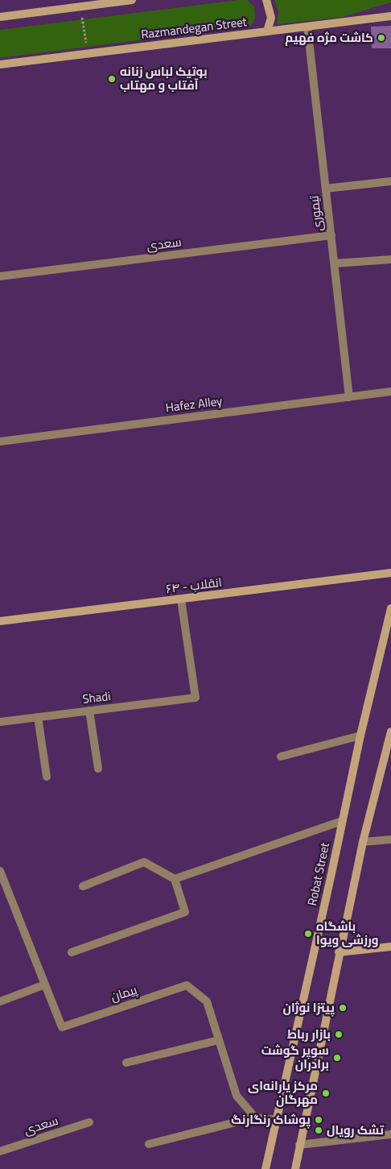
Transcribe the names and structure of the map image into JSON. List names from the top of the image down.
{
  "streets": {
    "main road": ["Razmandegan Street", "انقلاب - ۶۴", "Robat Street"],
    "street": [
      "تیموری",
      "سعدی",
      "Hafez Alley",
      "Shadi",
      "پیمان"
    ]
  },
  "crossings": [
    ["Razmandegan Street", "تیموری"],
    ["تیموری", "سعدی"],
    ["تیموری", "Hafez Alley"],
    ["انقلاب - ۶۴", "Shadi"]
  ],
  "places": [
    "کاشت مژه فهیم",
    "بوتیک لباس زنانه آفتاب و مهتاب",
    "باشگاه ورزشی ویوا",
    "پیتزا نوژان",
    "بازار رباط",
    "سوپر گوشت برادران",
    "مرکز یارانه‌ای مهرگان",
    "پوشاک رنگارنگ",
    "تشک رویال"
  ]
}
